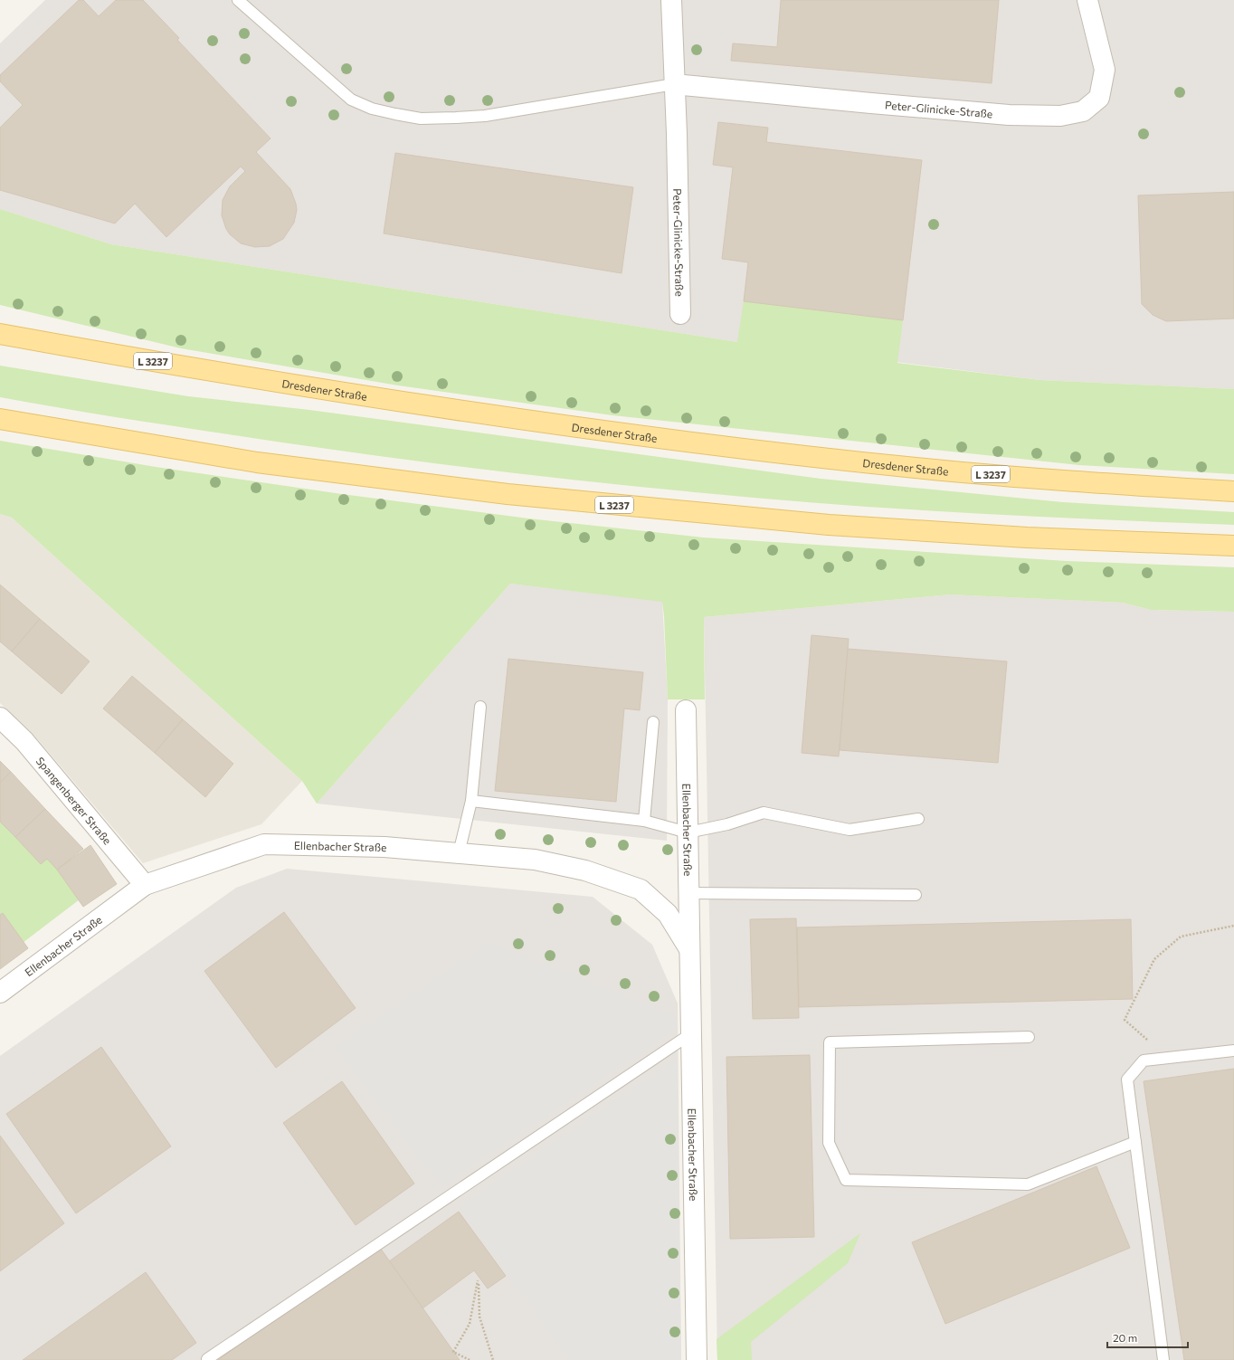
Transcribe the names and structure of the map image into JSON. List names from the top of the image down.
{
  "streets": {
    "main road": ["L 3237", "Dresdener Straße"],
    "street": ["Peter-Glinicke-Straße", "Spangenberger Straße", "Ellenbacher Straße"]
  },
  "crossings": [
    ["Spangenberger Straße", "Ellenbacher Straße"]
  ],
  "scale_bar": "20 m"
}
